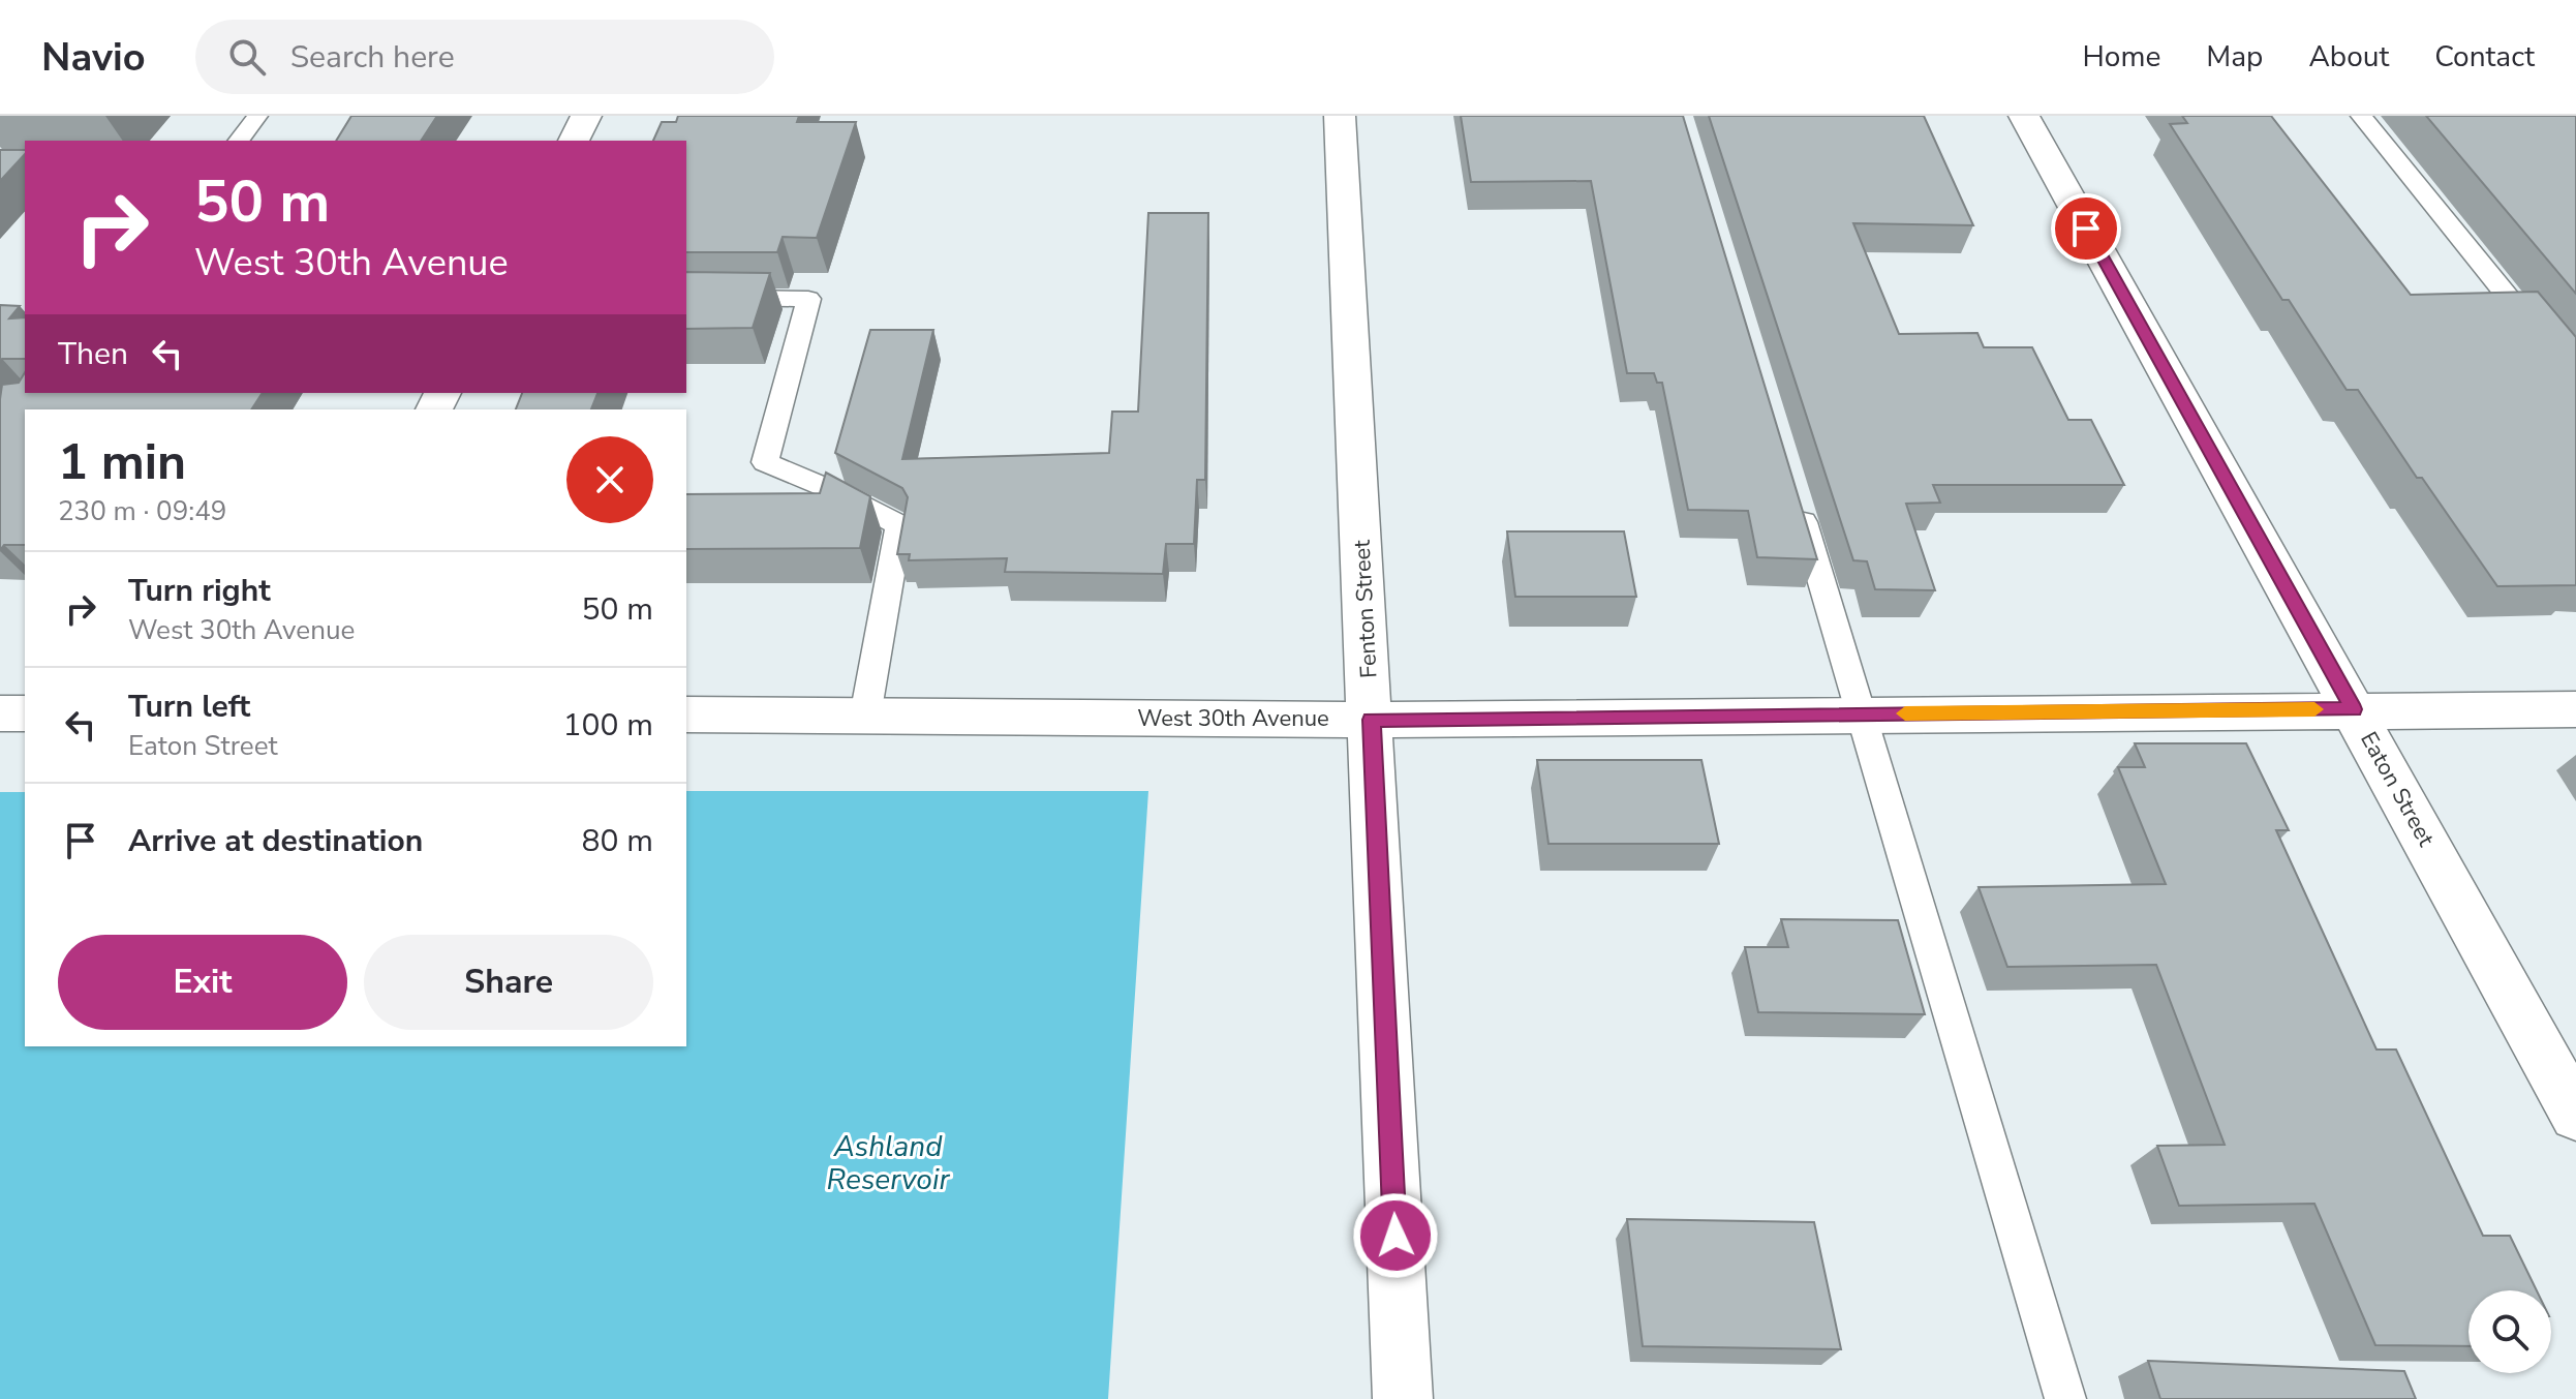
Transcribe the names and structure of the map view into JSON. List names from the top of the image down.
{
  "streets": {
    "street": ["Fenton Street", "West 30th Avenue", "Eaton Street"]
  },
  "crossings": [
    ["Fenton Street", "West 30th Avenue"],
    ["West 30th Avenue", "Eaton Street"]
  ],
  "water": ["Ashland Reservoir"],
  "page": {
    "header": "Navio",
    "search": "Search here",
    "nav": [
      "Home",
      "Map",
      "About",
      "Contact"
    ],
    "turn": ["50 m", "West 30th Avenue"],
    "then": "Then",
    "heading": ["1 min", "230 m · 09:49"],
    "list": [
      {
        "name": "Turn right",
        "note": "West 30th Avenue",
        "value": "50 m"
      },
      {
        "name": "Turn left",
        "note": "Eaton Street",
        "value": "100 m"
      },
      {
        "name": "Arrive at destination",
        "value": "80 m"
      }
    ],
    "buttons": ["Exit", "Share"]
  }
}
